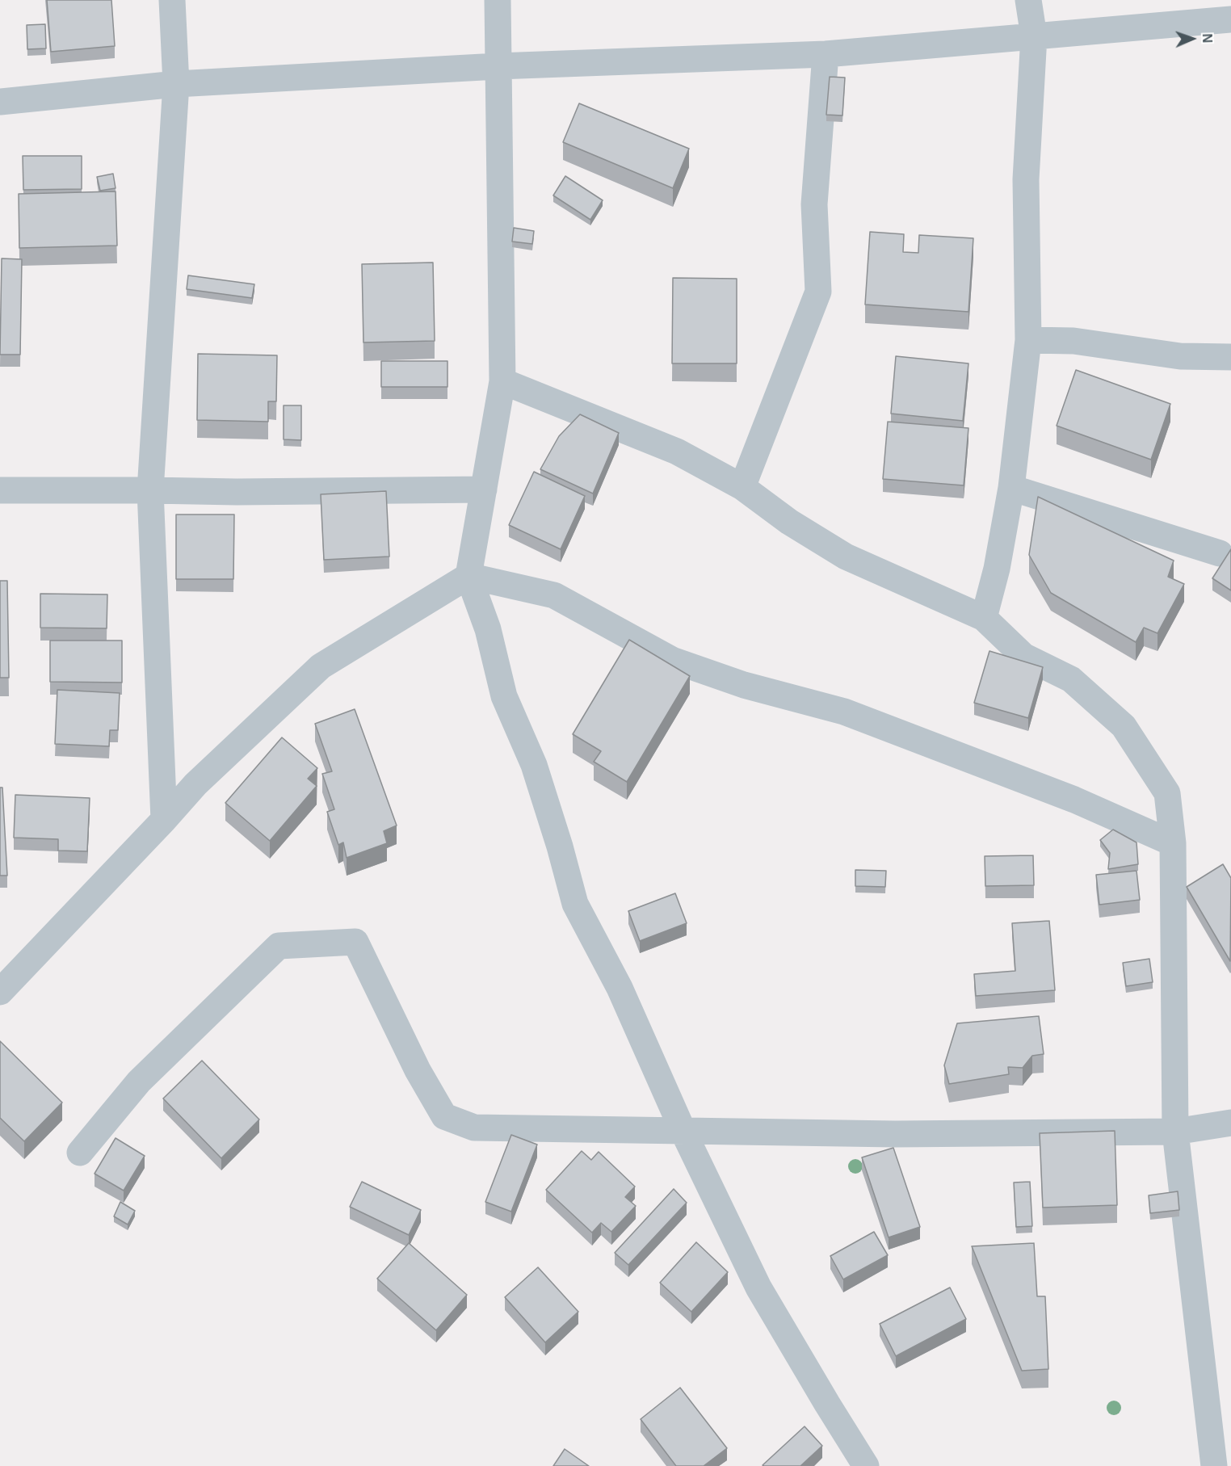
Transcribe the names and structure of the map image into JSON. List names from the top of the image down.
{
  "north": "right"
}
